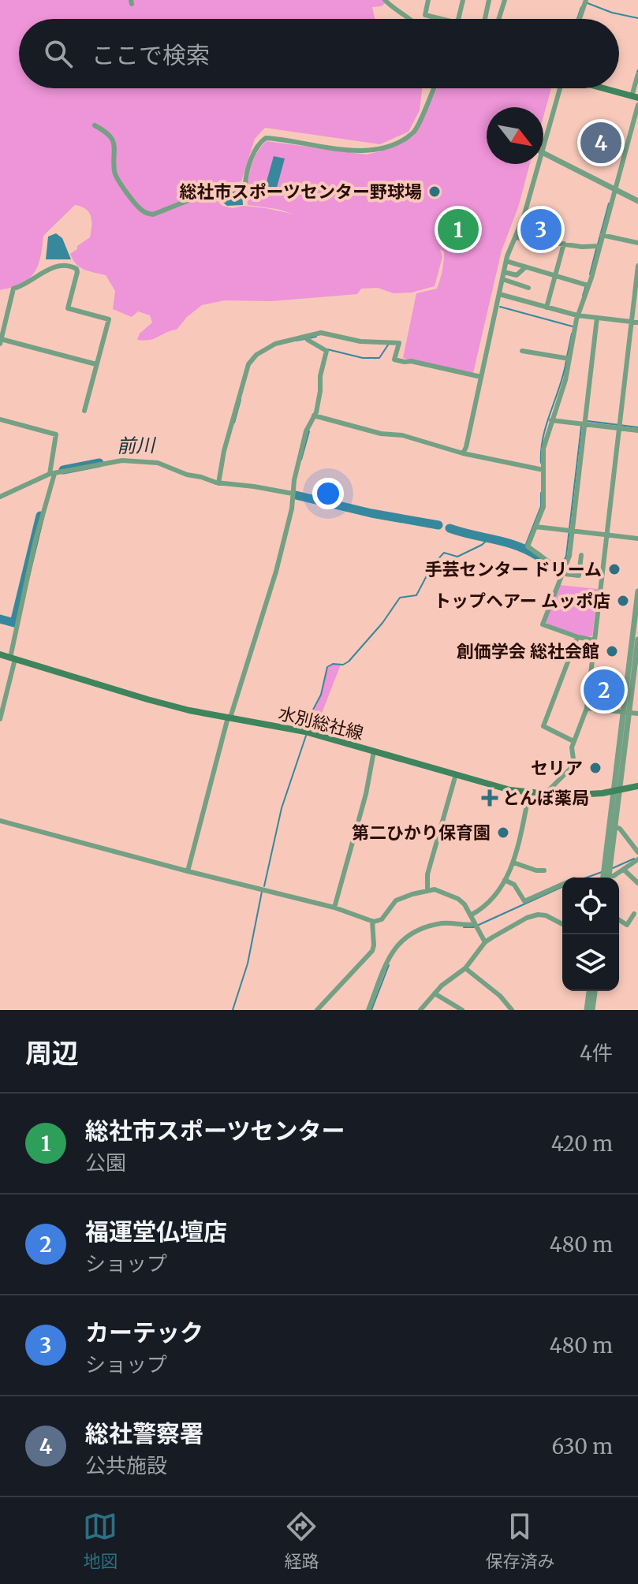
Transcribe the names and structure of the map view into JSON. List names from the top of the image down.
{
  "streets": {
    "main road": ["水別総社線"]
  },
  "water": ["前川"],
  "places": {
    "other": [
      "総社市スポーツセンター野球場",
      "手芸センター ドリーム",
      "トップヘアー ムッポ店",
      "創価学会 総社会館",
      "セリア",
      "第二ひかり保育園"
    ],
    "health": ["とんぼ薬局"]
  },
  "north": "bottom right",
  "page": {
    "search": "ここで検索",
    "pins": [
      "4",
      "1",
      "3",
      "2"
    ],
    "heading": ["周辺", "4件"],
    "list": [
      {
        "mark": "1",
        "name": "総社市スポーツセンター",
        "note": "公園",
        "value": "420 m"
      },
      {
        "mark": "2",
        "name": "福運堂仏壇店",
        "note": "ショップ",
        "value": "480 m"
      },
      {
        "mark": "3",
        "name": "カーテック",
        "note": "ショップ",
        "value": "480 m"
      },
      {
        "mark": "4",
        "name": "総社警察署",
        "note": "公共施設",
        "value": "630 m"
      }
    ],
    "nav": ["地図", "経路", "保存済み"]
  }
}
